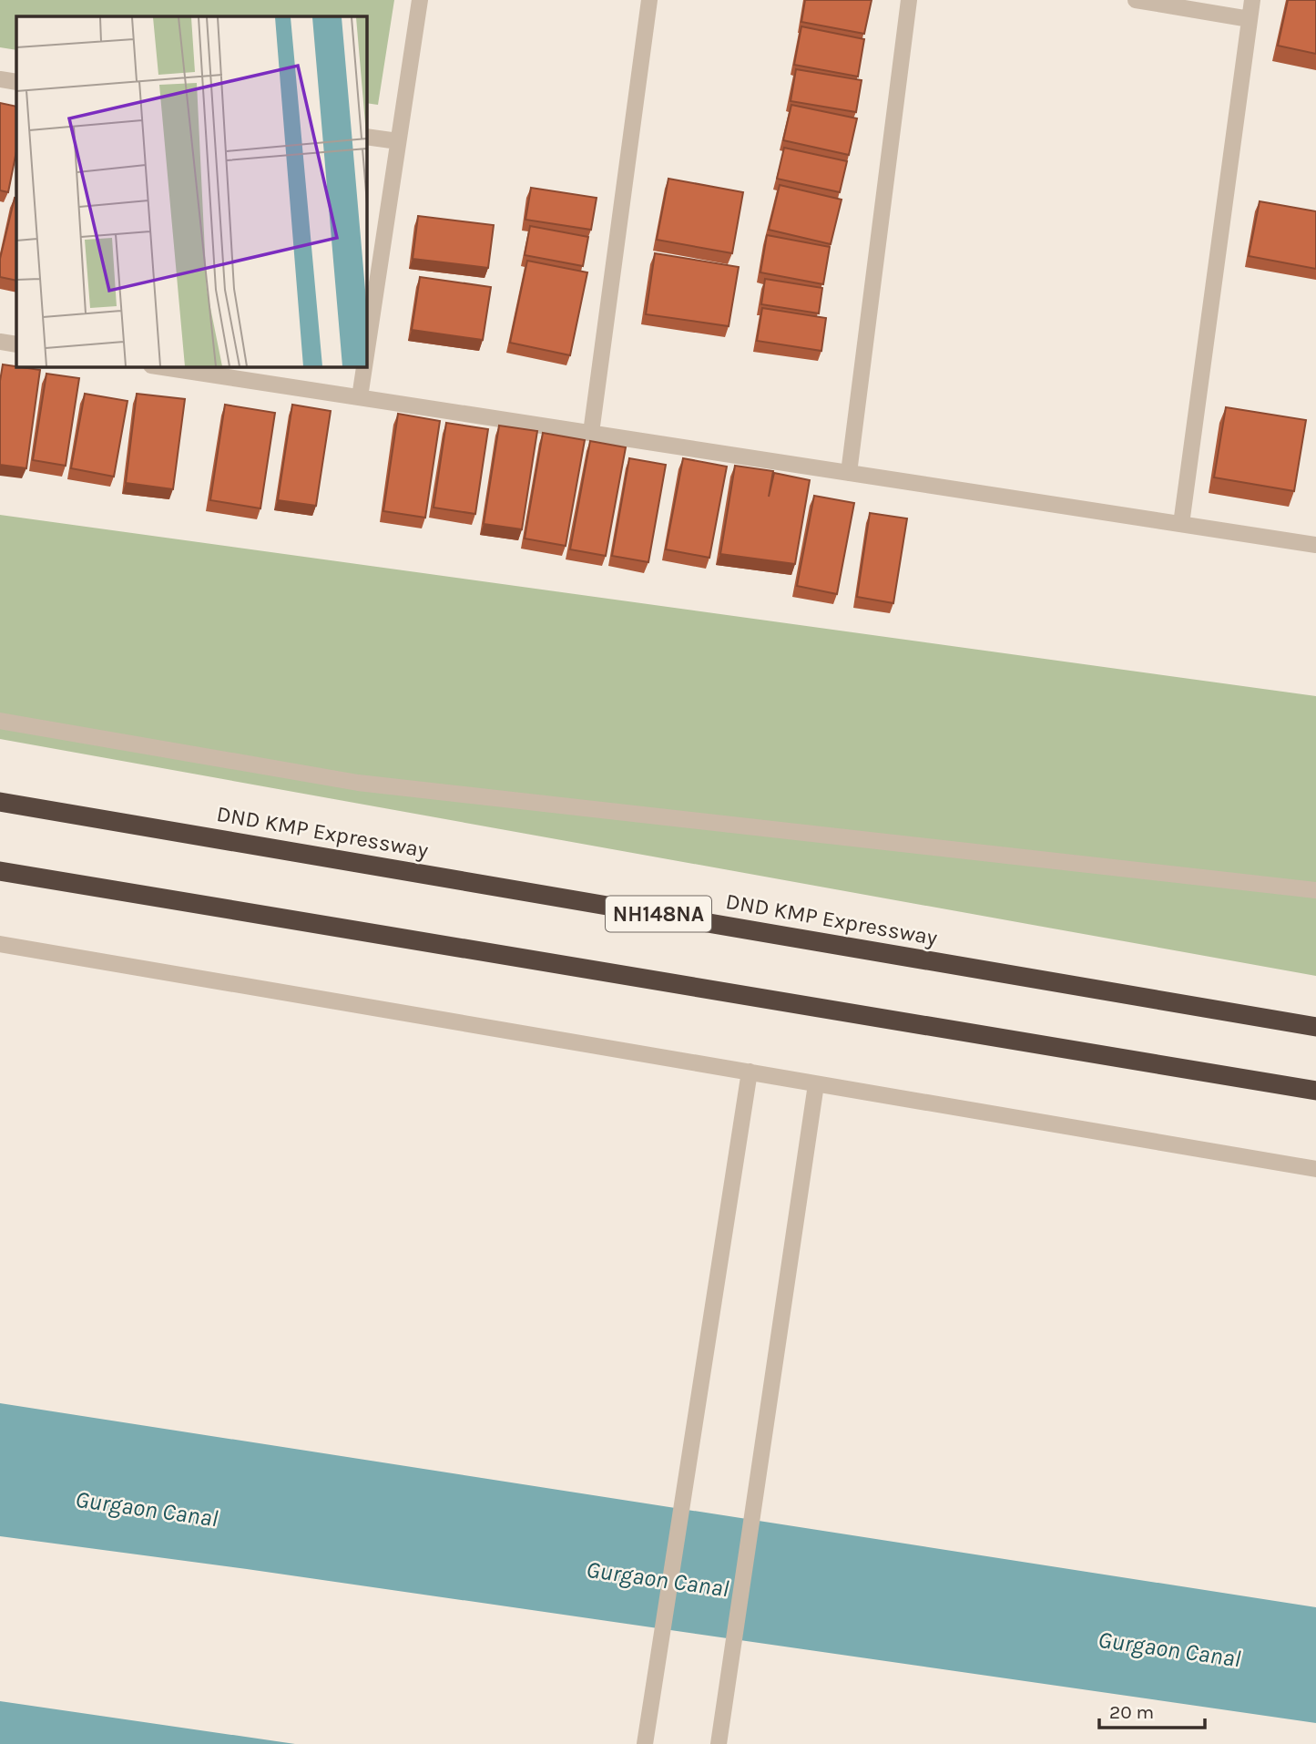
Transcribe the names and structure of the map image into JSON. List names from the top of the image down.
{
  "streets": {
    "highway": ["DND KMP Expressway", "NH148NA"]
  },
  "water": ["Gurgaon Canal"],
  "scale_bar": "20 m"
}
